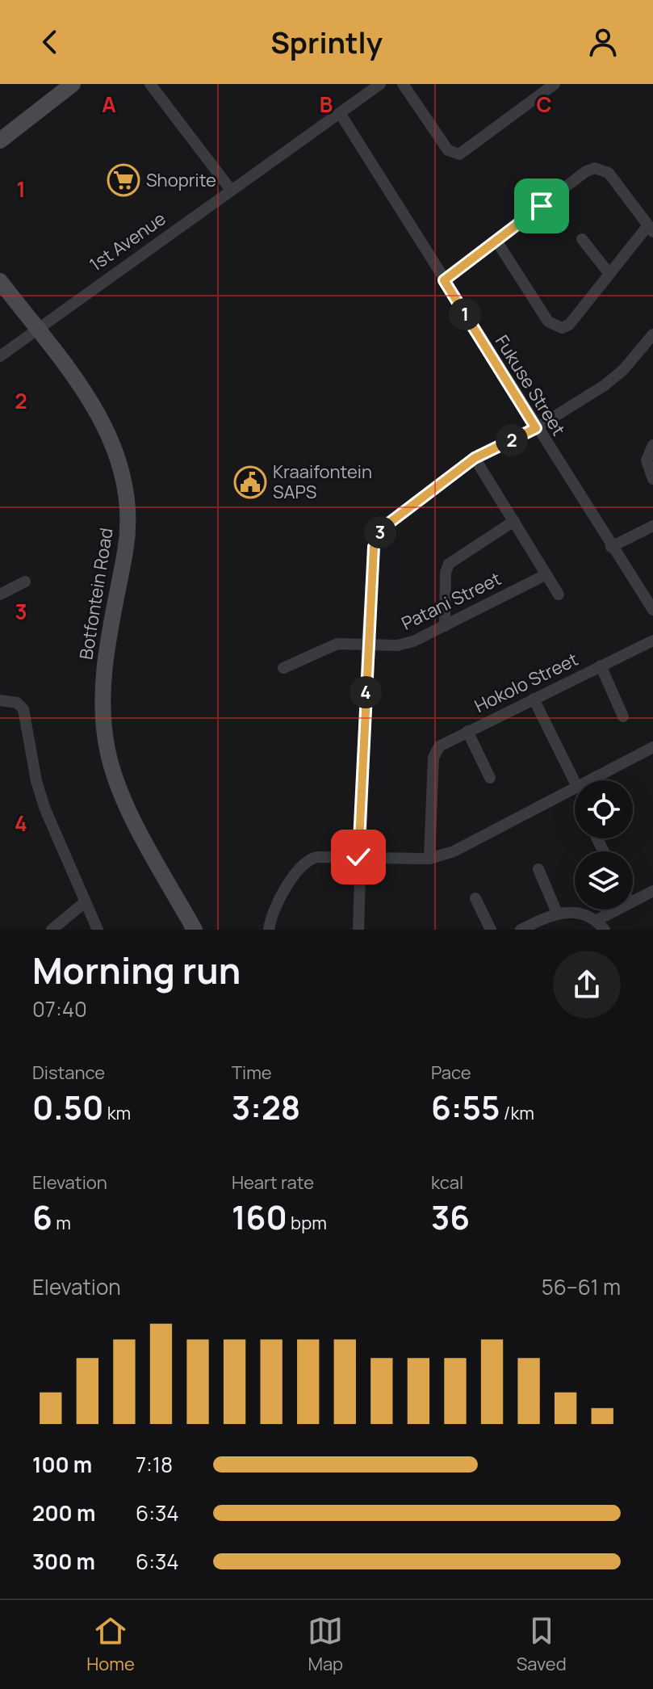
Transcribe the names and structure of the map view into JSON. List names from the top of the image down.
{
  "streets": {
    "main road": ["Botfontein Road"],
    "street": [
      "1st Avenue",
      "Fukuse Street",
      "Patani Street",
      "Hokolo Street"
    ]
  },
  "crossings": [
    ["1st Avenue", "Fukuse Street"],
    ["1st Avenue", "Botfontein Road"]
  ],
  "places": {
    "supermarket": ["Shoprite"],
    "public building": ["Kraaifontein SAPS"]
  },
  "page": {
    "header": "Sprintly",
    "pins": [
      "1",
      "2",
      "3",
      "4"
    ],
    "heading": ["Morning run", "07:40"],
    "stats": [
      ["Distance", "0.50 km"],
      ["Time", "3:28"],
      ["Pace", "6:55 /km"],
      ["Elevation", "6 m"],
      ["Heart rate", "160 bpm"],
      ["kcal", "36"]
    ],
    "chart": ["Elevation", "56–61 m"],
    "list": [
      {
        "name": "100 m",
        "note": "7:18"
      },
      {
        "name": "200 m",
        "note": "6:34"
      },
      {
        "name": "300 m",
        "note": "6:34"
      }
    ],
    "tabs": ["Home", "Map", "Saved"]
  },
  "grid": {
    "columns": ["A", "B", "C"],
    "rows": [
      "1",
      "2",
      "3",
      "4"
    ]
  }
}
